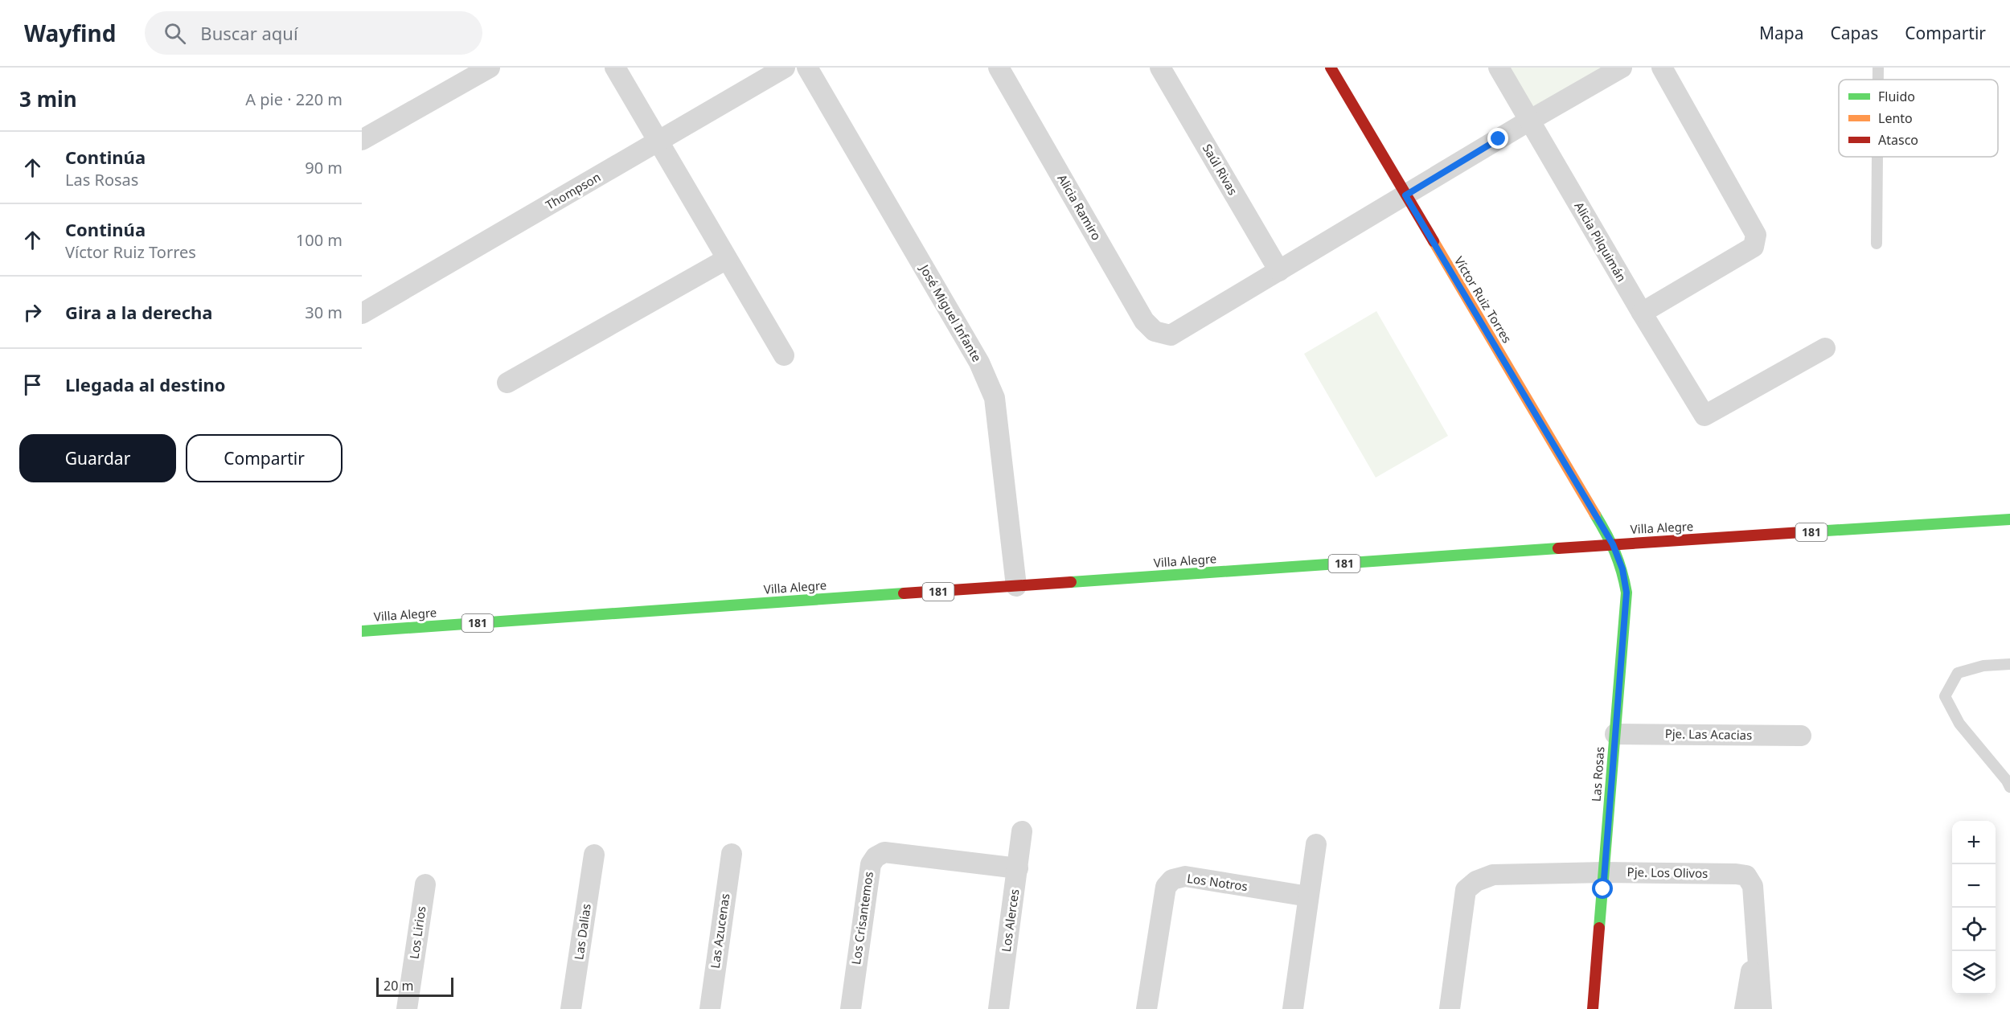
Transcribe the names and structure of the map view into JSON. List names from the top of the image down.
{
  "streets": {
    "main road": [
      "Víctor Ruiz Torres",
      "Villa Alegre",
      "181",
      "Las Rosas"
    ],
    "street": [
      "Saúl Rivas",
      "Thompson",
      "Alicia Ramiro",
      "Alicia Pilquimán",
      "José Miguel Infante",
      "Pje. Las Acacias",
      "Pje. Los Olivos",
      "Los Notros",
      "Los Crisantemos",
      "Los Alerces",
      "Las Azucenas",
      "Las Dalias",
      "Los Lirios"
    ]
  },
  "crossings": [
    ["Saúl Rivas", "Alicia Ramiro"],
    ["Víctor Ruiz Torres", "Villa Alegre"],
    ["Víctor Ruiz Torres", "Las Rosas"],
    ["José Miguel Infante", "Villa Alegre"],
    ["Villa Alegre", "Las Rosas"],
    ["Pje. Las Acacias", "Las Rosas"],
    ["Las Rosas", "Pje. Los Olivos"],
    ["Los Crisantemos", "Los Alerces"]
  ],
  "legend": ["Fluido", "Lento", "Atasco"],
  "scale_bar": "20 m",
  "page": {
    "header": "Wayfind",
    "search": "Buscar aquí",
    "nav": ["Mapa", "Capas", "Compartir"],
    "heading": ["3 min", "A pie · 220 m"],
    "list": [
      ["Continúa", "Las Rosas", "90 m"],
      ["Continúa", "Víctor Ruiz Torres", "100 m"],
      ["Gira a la derecha", "30 m"],
      "Llegada al destino"
    ],
    "buttons": ["Guardar", "Compartir"],
    "map_buttons": ["+", "−"],
    "scale": "20 m"
  }
}
